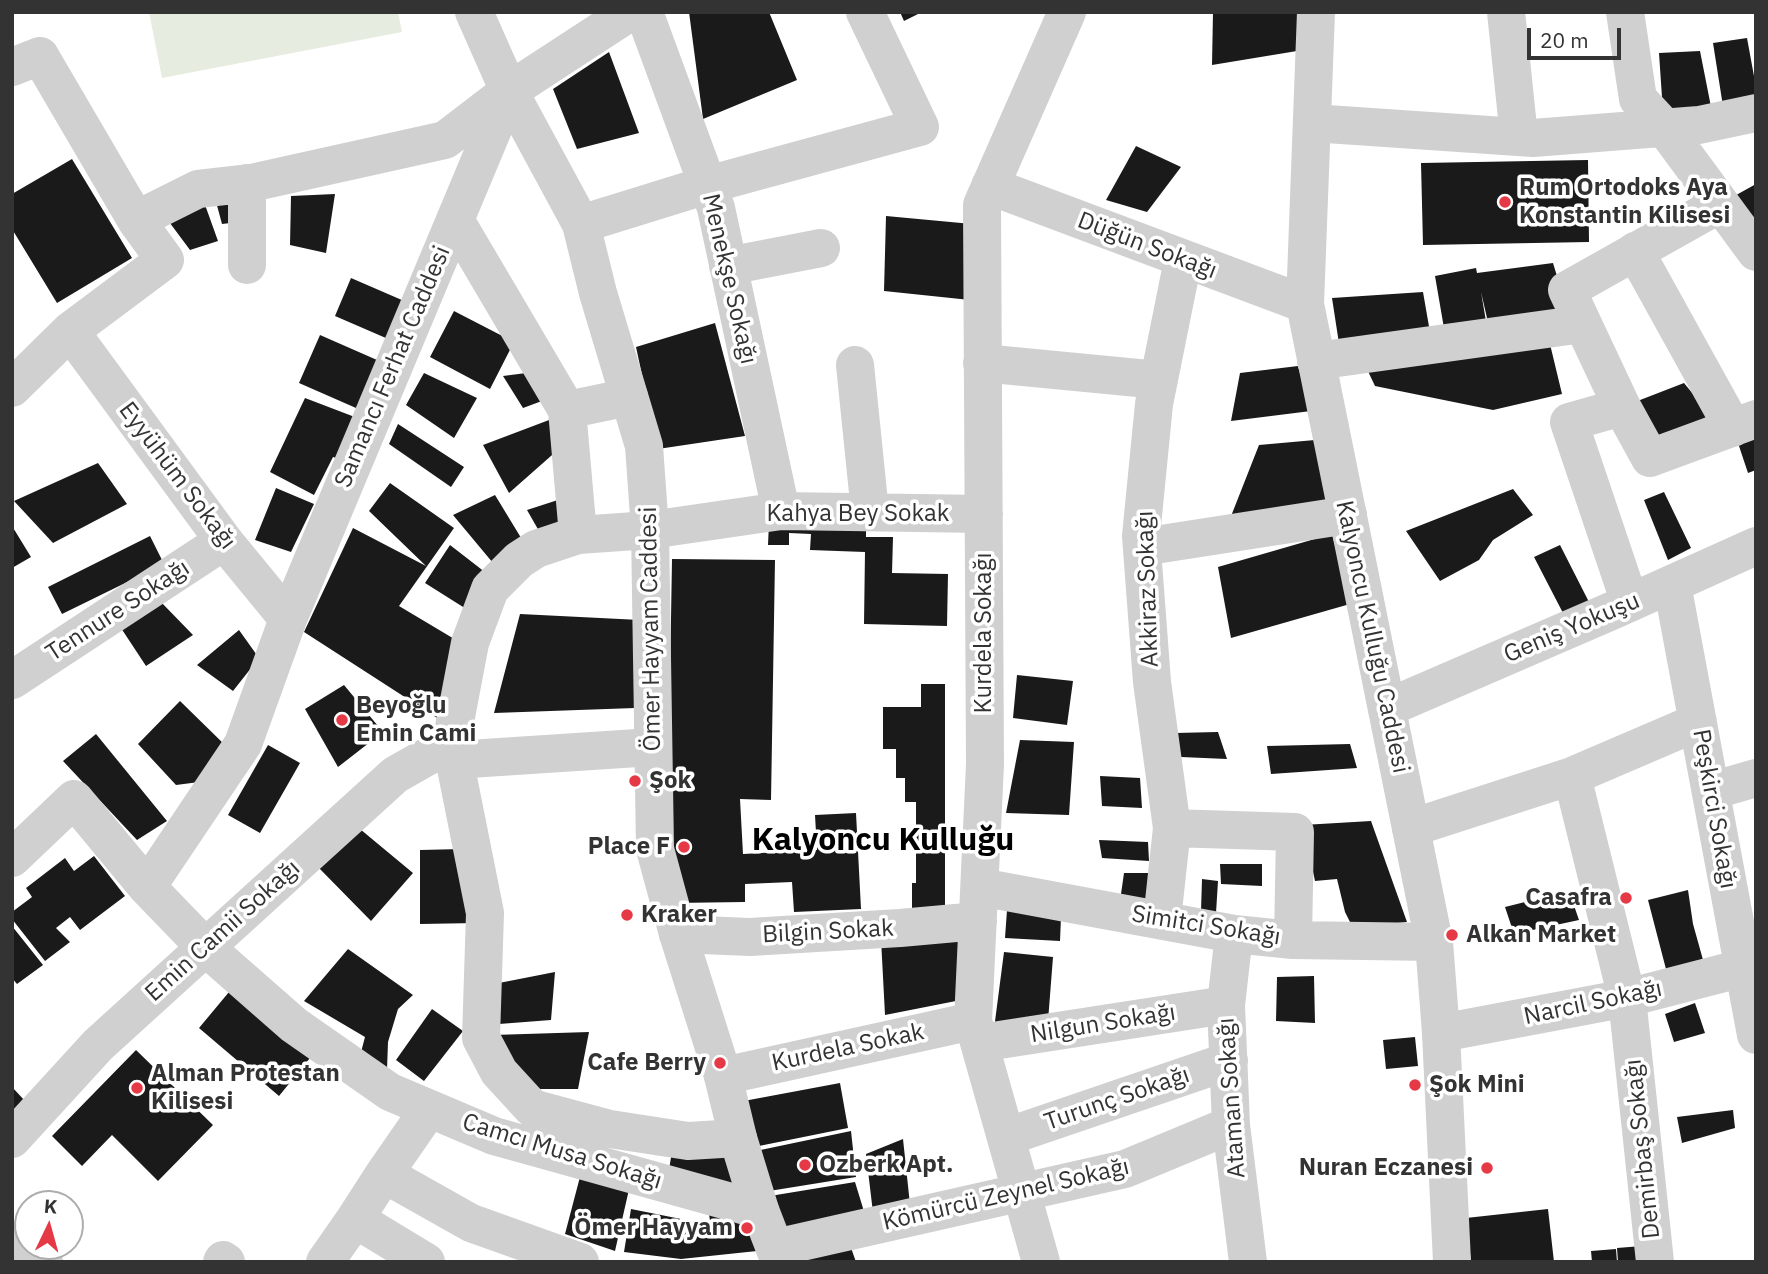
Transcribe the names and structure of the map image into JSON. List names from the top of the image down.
{
  "streets": {
    "street": [
      "Düğün Sokağı",
      "Menekşe Sokağı",
      "Samancı Ferhat Caddesi",
      "Eyyühüm Sokağı",
      "Kahya Bey Sokak",
      "Akkiraz Sokağı",
      "Tennure Sokağı",
      "Geniş Yokuşu",
      "Ömer Hayyam Caddesi",
      "Kurdela Sokağı",
      "Kalyoncu Kulluğu Caddesi",
      "Peşkirci Sokağı",
      "Simitci Sokağı",
      "Emin Camii Sokağı",
      "Bilgin Sokak",
      "Narcil Sokağı",
      "Nilgun Sokağı",
      "Kurdela Sokak",
      "Ataman Sokağı",
      "Turunç Sokağı",
      "Demirbaş Sokağı",
      "Camcı Musa Sokağı",
      "Kömürcü Zeynel Sokağı"
    ]
  },
  "crossings": [
    ["Düğün Sokağı", "Akkiraz Sokağı"],
    ["Düğün Sokağı", "Kurdela Sokağı"],
    ["Düğün Sokağı", "Kalyoncu Kulluğu Caddesi"],
    ["Menekşe Sokağı", "Kahya Bey Sokak"],
    ["Samancı Ferhat Caddesi", "Eyyühüm Sokağı"],
    ["Samancı Ferhat Caddesi", "Ömer Hayyam Caddesi"],
    ["Samancı Ferhat Caddesi", "Camcı Musa Sokağı"],
    ["Eyyühüm Sokağı", "Tennure Sokağı"],
    ["Kahya Bey Sokak", "Ömer Hayyam Caddesi"],
    ["Kahya Bey Sokak", "Kurdela Sokağı"],
    ["Kahya Bey Sokak", "Emin Camii Sokağı"],
    ["Akkiraz Sokağı", "Simitci Sokağı"],
    ["Geniş Yokuşu", "Kalyoncu Kulluğu Caddesi"],
    ["Geniş Yokuşu", "Peşkirci Sokağı"],
    ["Ömer Hayyam Caddesi", "Bilgin Sokak"],
    ["Ömer Hayyam Caddesi", "Kurdela Sokak"],
    ["Ömer Hayyam Caddesi", "Camcı Musa Sokağı"],
    ["Ömer Hayyam Caddesi", "Kömürcü Zeynel Sokağı"],
    ["Kurdela Sokağı", "Simitci Sokağı"],
    ["Kurdela Sokağı", "Bilgin Sokak"],
    ["Kurdela Sokağı", "Nilgun Sokağı"],
    ["Kurdela Sokağı", "Kurdela Sokak"],
    ["Kurdela Sokağı", "Turunç Sokağı"],
    ["Kurdela Sokağı", "Kömürcü Zeynel Sokağı"],
    ["Kalyoncu Kulluğu Caddesi", "Simitci Sokağı"],
    ["Kalyoncu Kulluğu Caddesi", "Narcil Sokağı"],
    ["Peşkirci Sokağı", "Narcil Sokağı"],
    ["Simitci Sokağı", "Bilgin Sokak"],
    ["Simitci Sokağı", "Ataman Sokağı"],
    ["Emin Camii Sokağı", "Camcı Musa Sokağı"],
    ["Narcil Sokağı", "Demirbaş Sokağı"],
    ["Nilgun Sokağı", "Kurdela Sokak"],
    ["Nilgun Sokağı", "Ataman Sokağı"],
    ["Ataman Sokağı", "Turunç Sokağı"],
    ["Ataman Sokağı", "Kömürcü Zeynel Sokağı"]
  ],
  "districts": ["Kalyoncu Kulluğu"],
  "places": [
    "Rum Ortodoks Aya Konstantin Kilisesi",
    "Beyoğlu Emin Cami",
    "Şok",
    "Place F",
    "Casafra",
    "Kraker",
    "Alkan Market",
    "Cafe Berry",
    "Şok Mini",
    "Alman Protestan Kilisesi",
    "Ozberk Apt.",
    "Nuran Eczanesi",
    "Ömer Hayyam"
  ],
  "scale_bar": "20 m",
  "north": "top"
}
